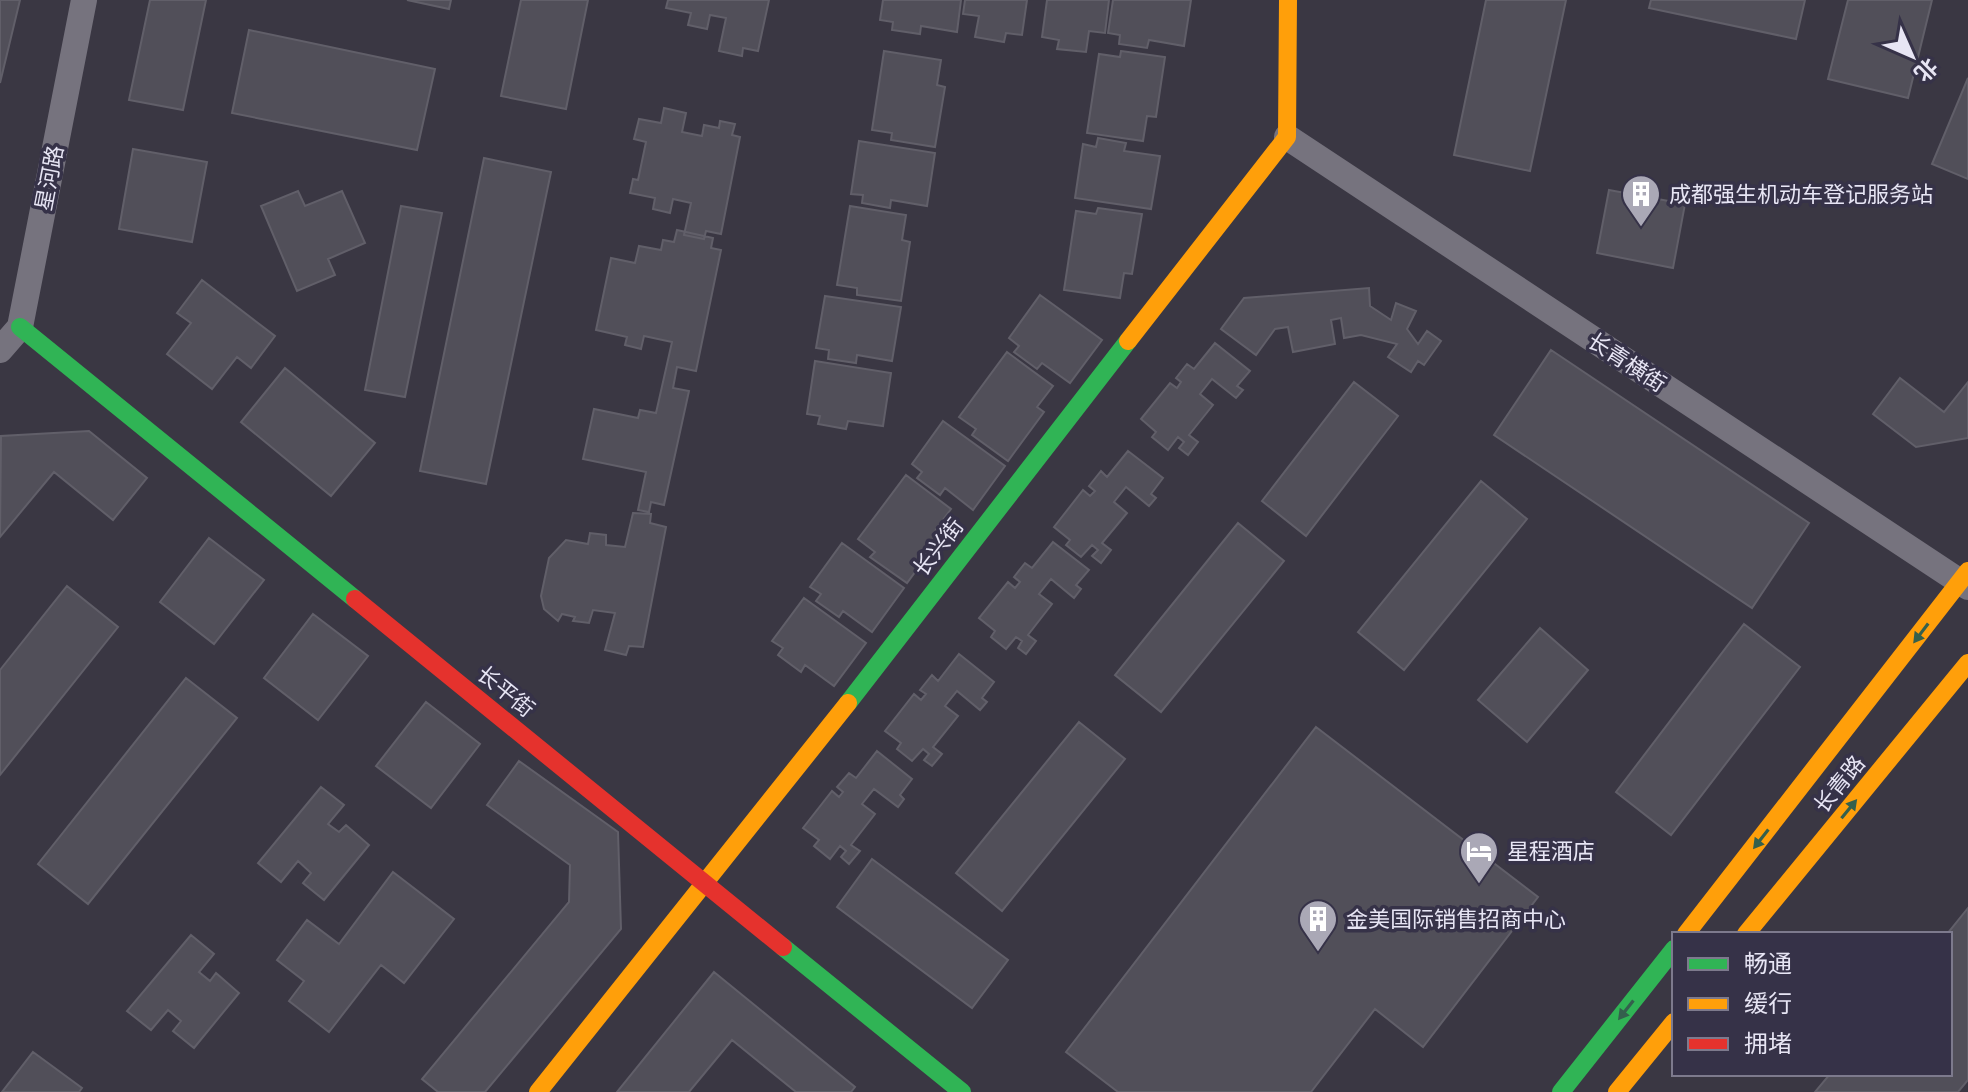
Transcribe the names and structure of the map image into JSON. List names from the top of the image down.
{
  "streets": {
    "street": [
      "星河路",
      "长青横街",
      "长兴街",
      "长平街",
      "长青路"
    ]
  },
  "crossings": [
    ["星河路", "长平街"],
    ["长青横街", "长兴街"],
    ["长兴街", "长平街"]
  ],
  "places": {
    "building": ["成都强生机动车登记服务站", "金美国际销售招商中心"],
    "hotel": ["星程酒店"]
  },
  "legend": ["畅通", "缓行", "拥堵"],
  "north": "bottom right"
}
